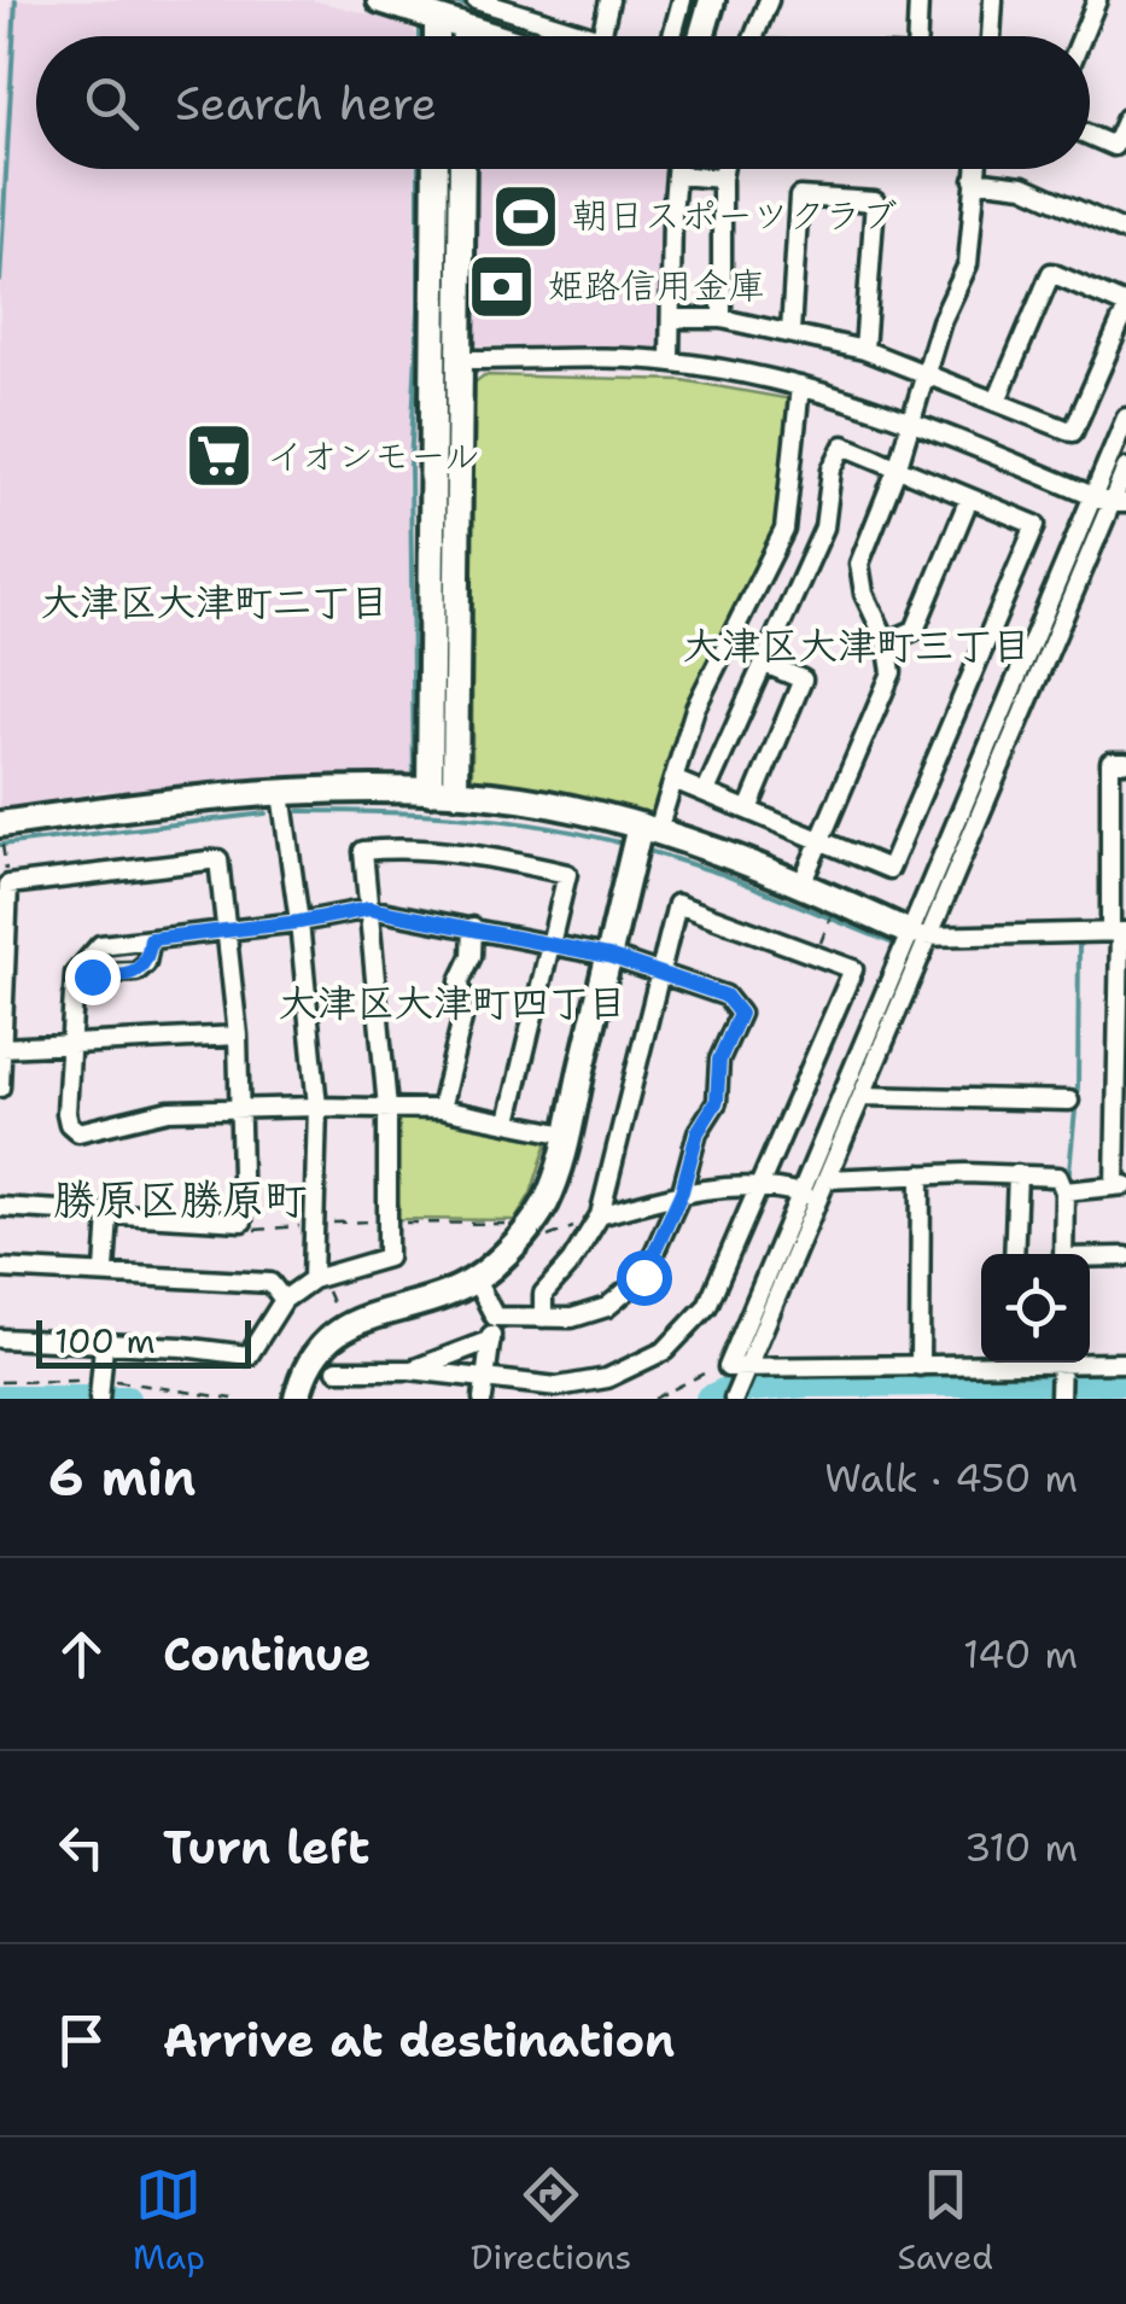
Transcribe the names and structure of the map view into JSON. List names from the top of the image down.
{
  "districts": [
    "大津区大津町二丁目",
    "大津区大津町三丁目",
    "大津区大津町四丁目",
    "勝原区勝原町"
  ],
  "places": {
    "sports": ["朝日スポーツクラブ"],
    "bank": ["姫路信用金庫"],
    "supermarket": ["イオンモール"]
  },
  "scale_bar": "100 m",
  "page": {
    "search": "Search here",
    "scale": "100 m",
    "heading": ["6 min", "Walk · 450 m"],
    "list": [
      ["Continue", "140 m"],
      ["Turn left", "310 m"],
      "Arrive at destination"
    ],
    "nav": ["Map", "Directions", "Saved"]
  }
}
